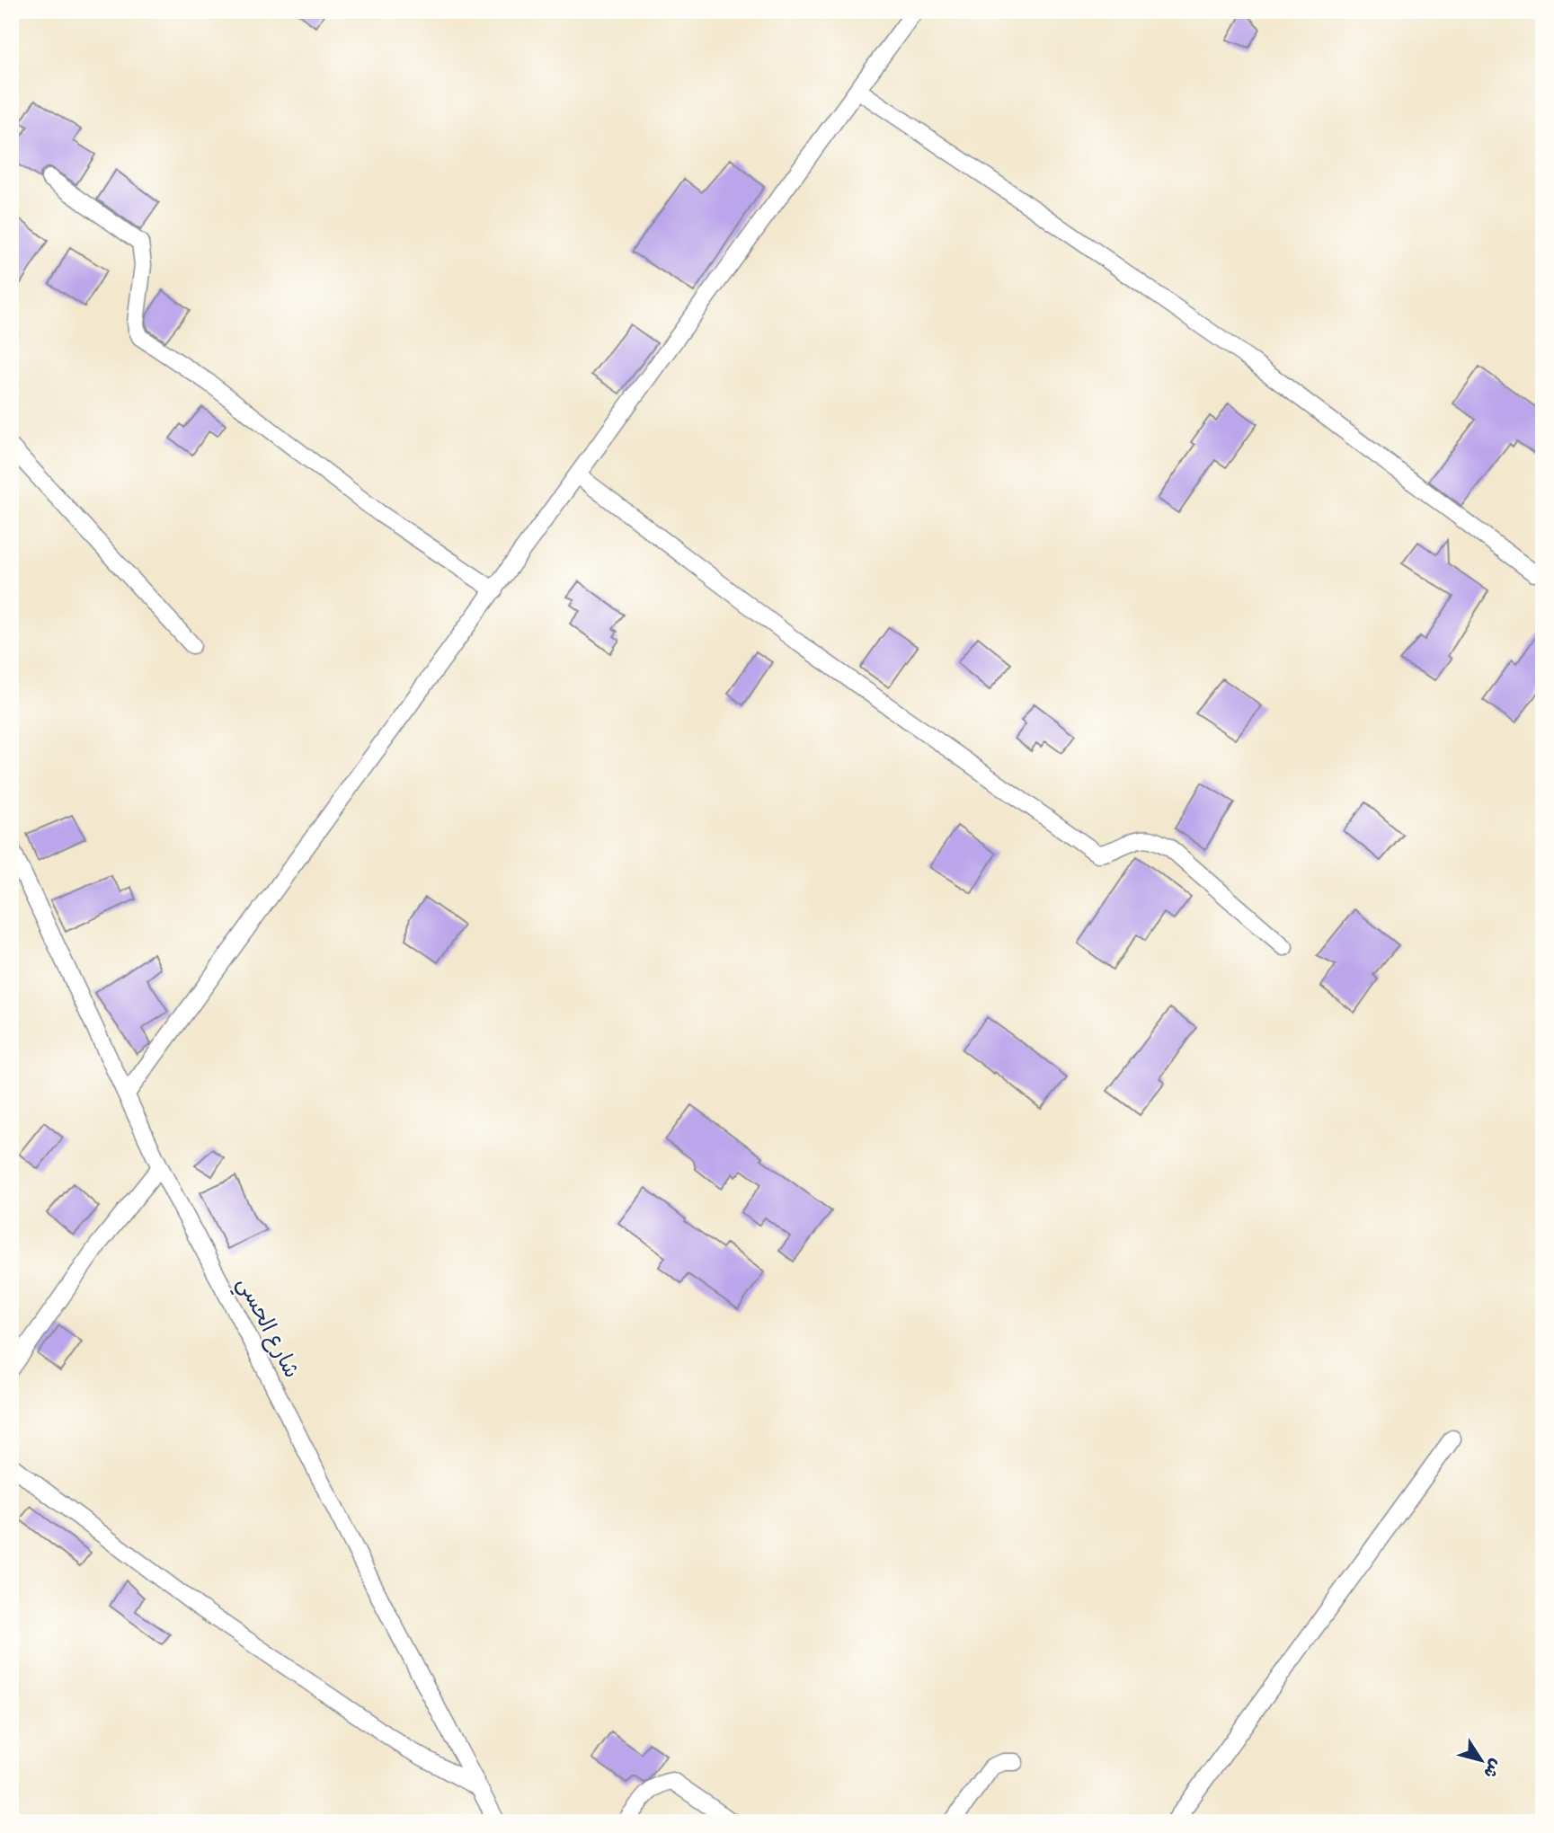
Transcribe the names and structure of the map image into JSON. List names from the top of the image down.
{
  "streets": {
    "street": ["شارع الحسي"]
  },
  "north": "bottom right"
}
